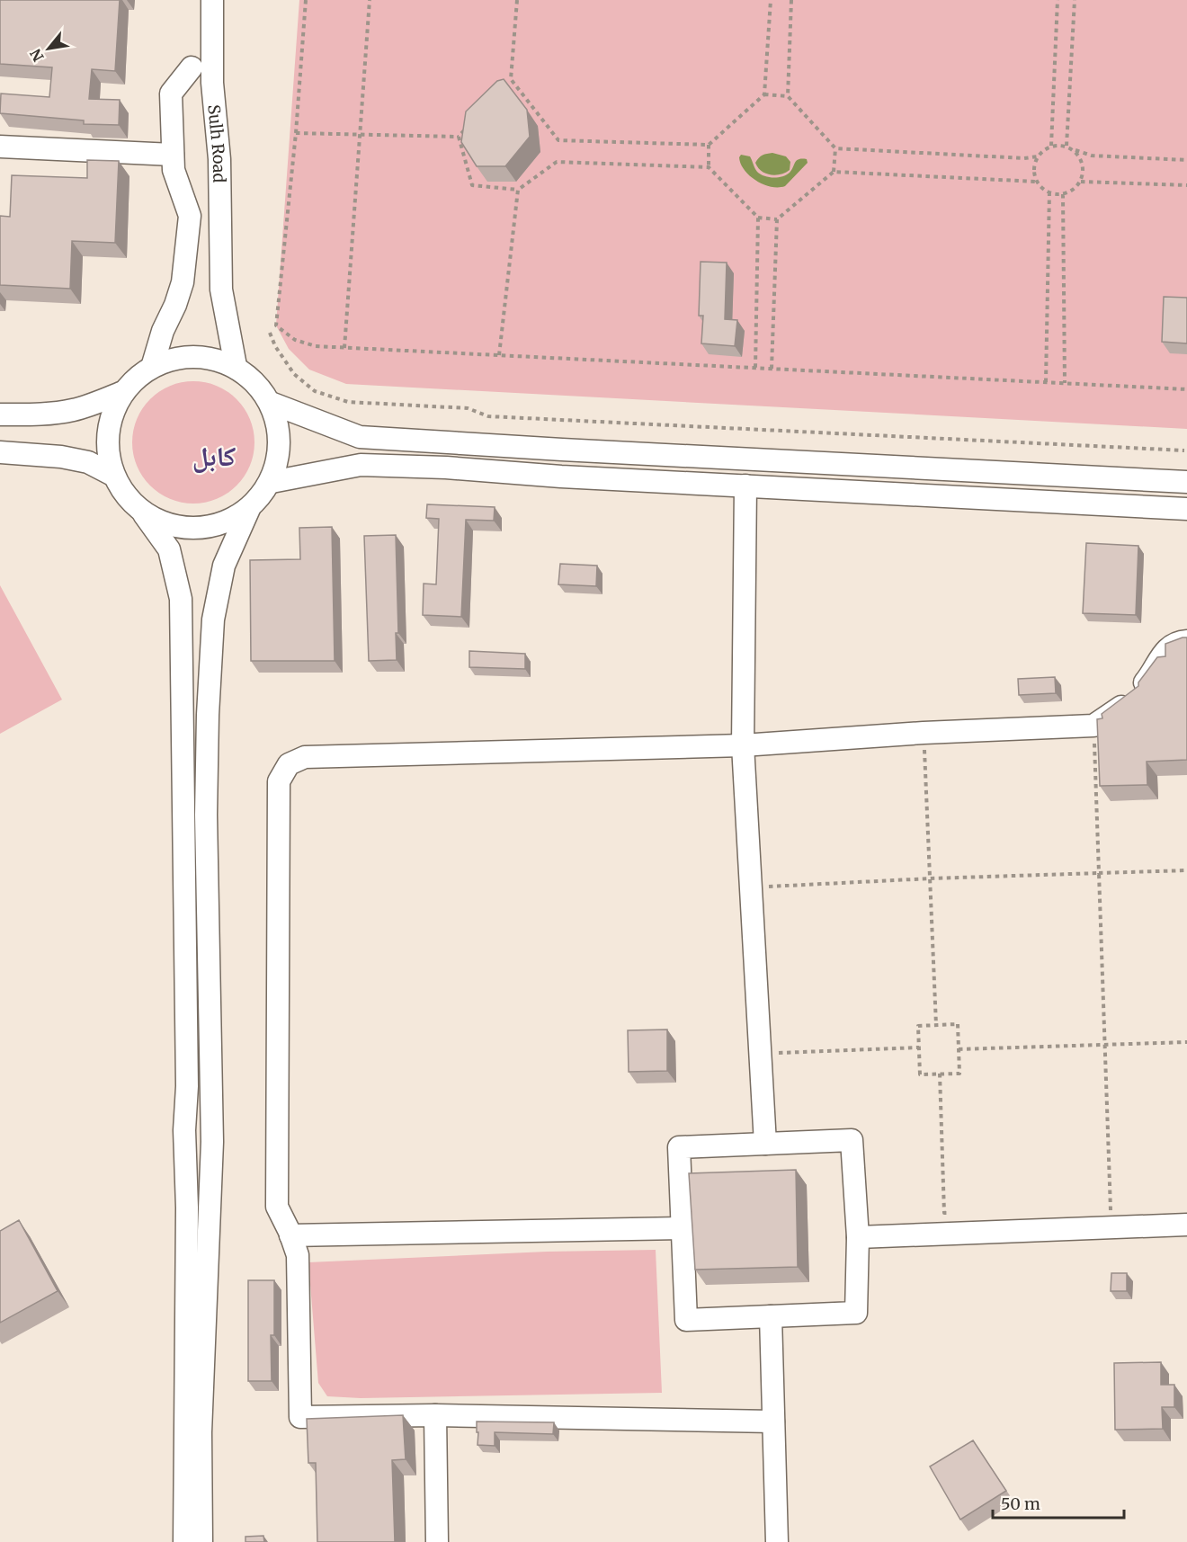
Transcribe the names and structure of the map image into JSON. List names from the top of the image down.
{
  "streets": {
    "street": ["Sulh Road"]
  },
  "districts": ["کابل"],
  "scale_bar": "50 m",
  "north": "bottom left"
}
